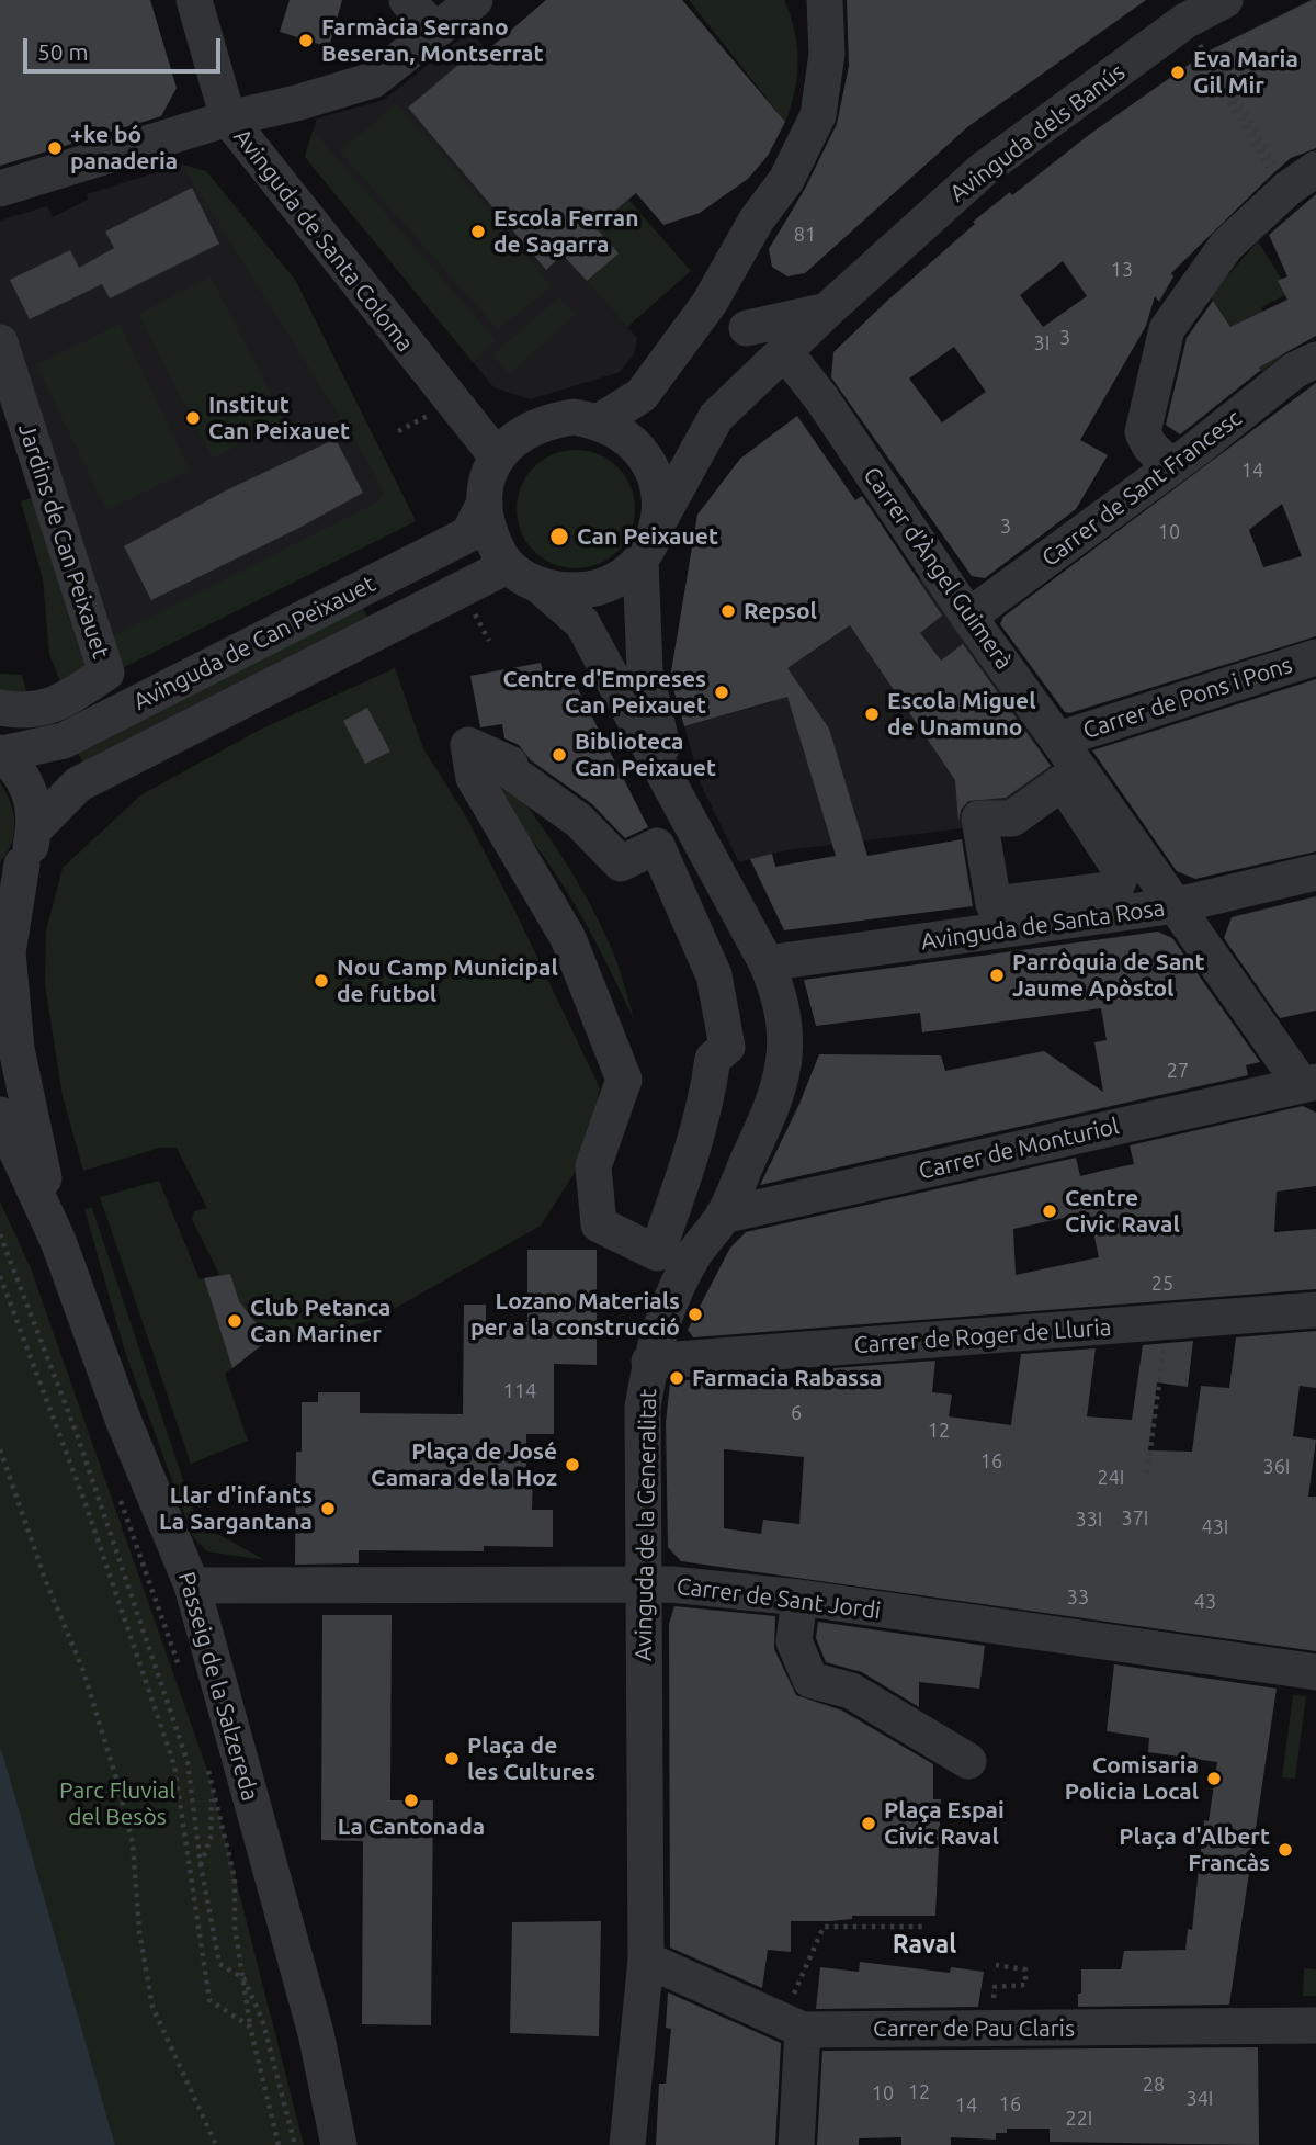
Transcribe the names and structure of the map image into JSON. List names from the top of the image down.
{
  "streets": {
    "street": [
      "Avinguda dels Banús",
      "Avinguda de Santa Coloma",
      "Carrer de Sant Francesc",
      "Jardins de Can Peixauet",
      "Carrer d'Àngel Guimerà",
      "Avinguda de Can Peixauet",
      "Carrer de Pons i Pons",
      "Avinguda de Santa Rosa",
      "Carrer de Monturiol",
      "Carrer de Roger de Lluria",
      "Avinguda de la Generalitat",
      "Carrer de Sant Jordi",
      "Passeig de la Salzereda",
      "Carrer de Pau Claris"
    ]
  },
  "crossings": [
    ["Avinguda dels Banús", "Avinguda de Santa Coloma"],
    ["Avinguda dels Banús", "Carrer d'Àngel Guimerà"],
    ["Avinguda dels Banús", "Avinguda de Can Peixauet"],
    ["Avinguda dels Banús", "Avinguda de la Generalitat"],
    ["Avinguda de Santa Coloma", "Avinguda de Can Peixauet"],
    ["Avinguda de Santa Coloma", "Avinguda de la Generalitat"],
    ["Carrer de Sant Francesc", "Carrer d'Àngel Guimerà"],
    ["Carrer d'Àngel Guimerà", "Carrer de Pons i Pons"],
    ["Carrer d'Àngel Guimerà", "Avinguda de Santa Rosa"],
    ["Carrer d'Àngel Guimerà", "Carrer de Monturiol"],
    ["Avinguda de Can Peixauet", "Avinguda de la Generalitat"],
    ["Avinguda de Can Peixauet", "Passeig de la Salzereda"],
    ["Avinguda de Santa Rosa", "Avinguda de la Generalitat"],
    ["Carrer de Monturiol", "Avinguda de la Generalitat"],
    ["Carrer de Roger de Lluria", "Avinguda de la Generalitat"],
    ["Avinguda de la Generalitat", "Carrer de Sant Jordi"],
    ["Avinguda de la Generalitat", "Carrer de Pau Claris"],
    ["Carrer de Sant Jordi", "Passeig de la Salzereda"]
  ],
  "districts": ["Raval"],
  "parks": ["Parc Fluvial del Besòs"],
  "places": [
    "Farmàcia Serrano Beseran, Montserrat",
    "Eva Maria Gil Mir",
    "+ke bó panaderia",
    "Escola Ferran de Sagarra",
    "Institut Can Peixauet",
    "Can Peixauet",
    "Repsol",
    "Centre d'Empreses Can Peixauet",
    "Escola Miguel de Unamuno",
    "Biblioteca Can Peixauet",
    "Parròquia de Sant Jaume Apòstol",
    "Nou Camp Municipal de futbol",
    "Centre Civic Raval",
    "Lozano Materials per a la construcció",
    "Club Petanca Can Mariner",
    "Farmacia Rabassa",
    "Plaça de José Camara de la Hoz",
    "Llar d'infants La Sargantana",
    "Plaça de les Cultures",
    "Comisaria Policia Local",
    "La Cantonada",
    "Plaça Espai Civic Raval",
    "Plaça d'Albert Francàs"
  ],
  "house_numbers": [
    "81",
    "13",
    "3",
    "3I",
    "14",
    "3",
    "10",
    "27",
    "25",
    "114",
    "6",
    "12",
    "16",
    "36I",
    "24I",
    "37I",
    "33I",
    "43I",
    "33",
    "43",
    "28",
    "12",
    "10",
    "34I",
    "16",
    "14",
    "22I"
  ],
  "scale_bar": "50 m"
}
